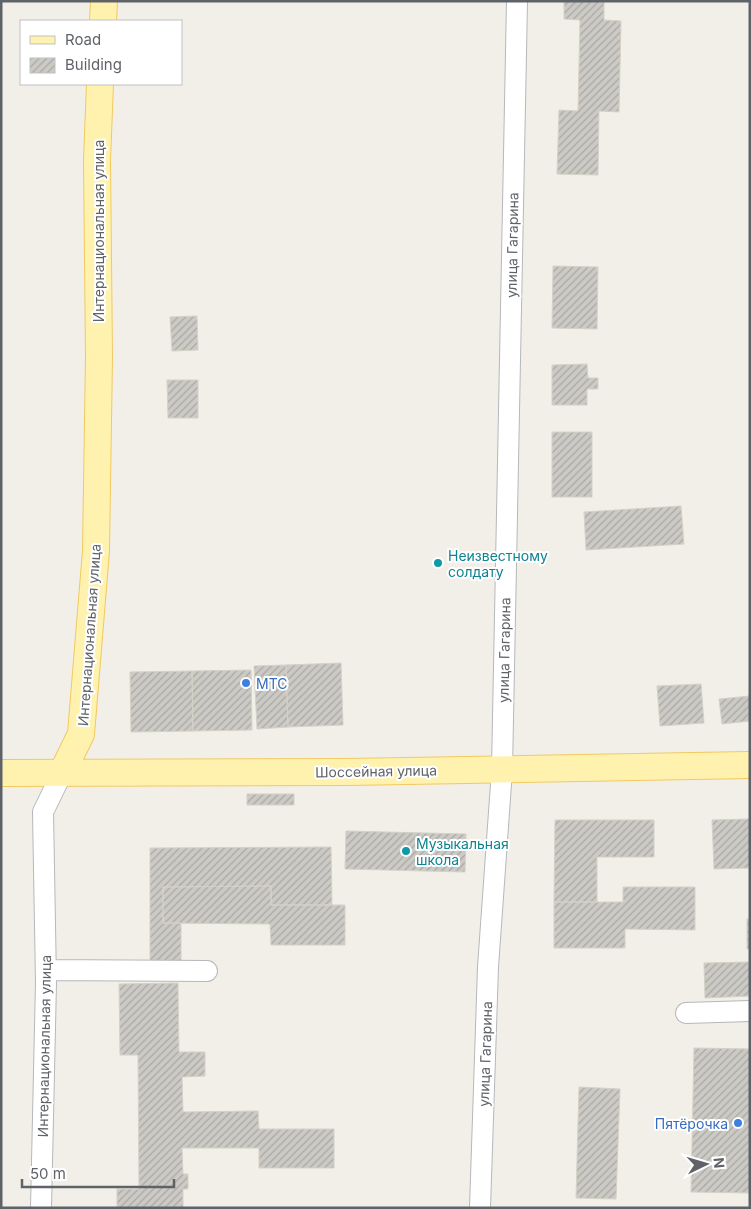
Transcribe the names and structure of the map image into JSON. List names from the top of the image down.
{
  "streets": {
    "main road": ["Интернациональная улица", "Шоссейная улица"],
    "street": ["улица Гагарина"]
  },
  "crossings": [
    ["Интернациональная улица", "Шоссейная улица"],
    ["улица Гагарина", "Шоссейная улица"]
  ],
  "places": [
    "Неизвестному солдату",
    "МТС",
    "Музыкальная школа",
    "Пятёрочка"
  ],
  "legend": ["Road", "Building"],
  "scale_bar": "50 m",
  "north": "right"
}
